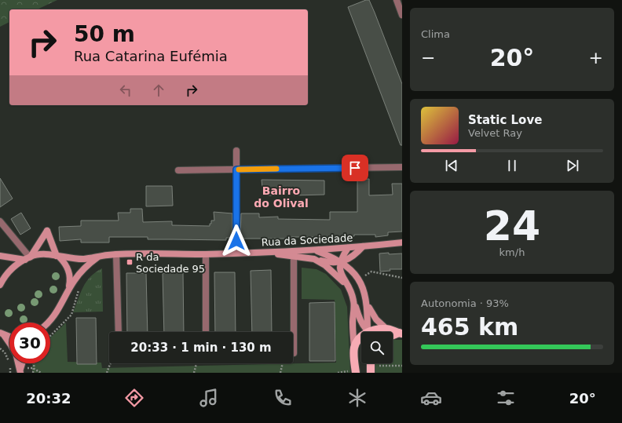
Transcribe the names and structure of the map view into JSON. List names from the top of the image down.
{
  "streets": {
    "street": ["Rua da Sociedade"]
  },
  "districts": ["Bairro do Olival"],
  "places": {
    "transit": ["R da Sociedade 95"]
  },
  "page": {
    "tile": [
      "Clima",
      ["24", "km/h"],
      ["Autonomia · 93%", "465 km"]
    ],
    "turn": ["50 m", "Rua Catarina Eufémia"],
    "heat": ["−", "20°", "+"],
    "song": ["Static Love", "Velvet Ray"],
    "limit": "30",
    "trip": "20:33 · 1 min · 130 m",
    "tabs": ["20:32", "20°"]
  }
}
